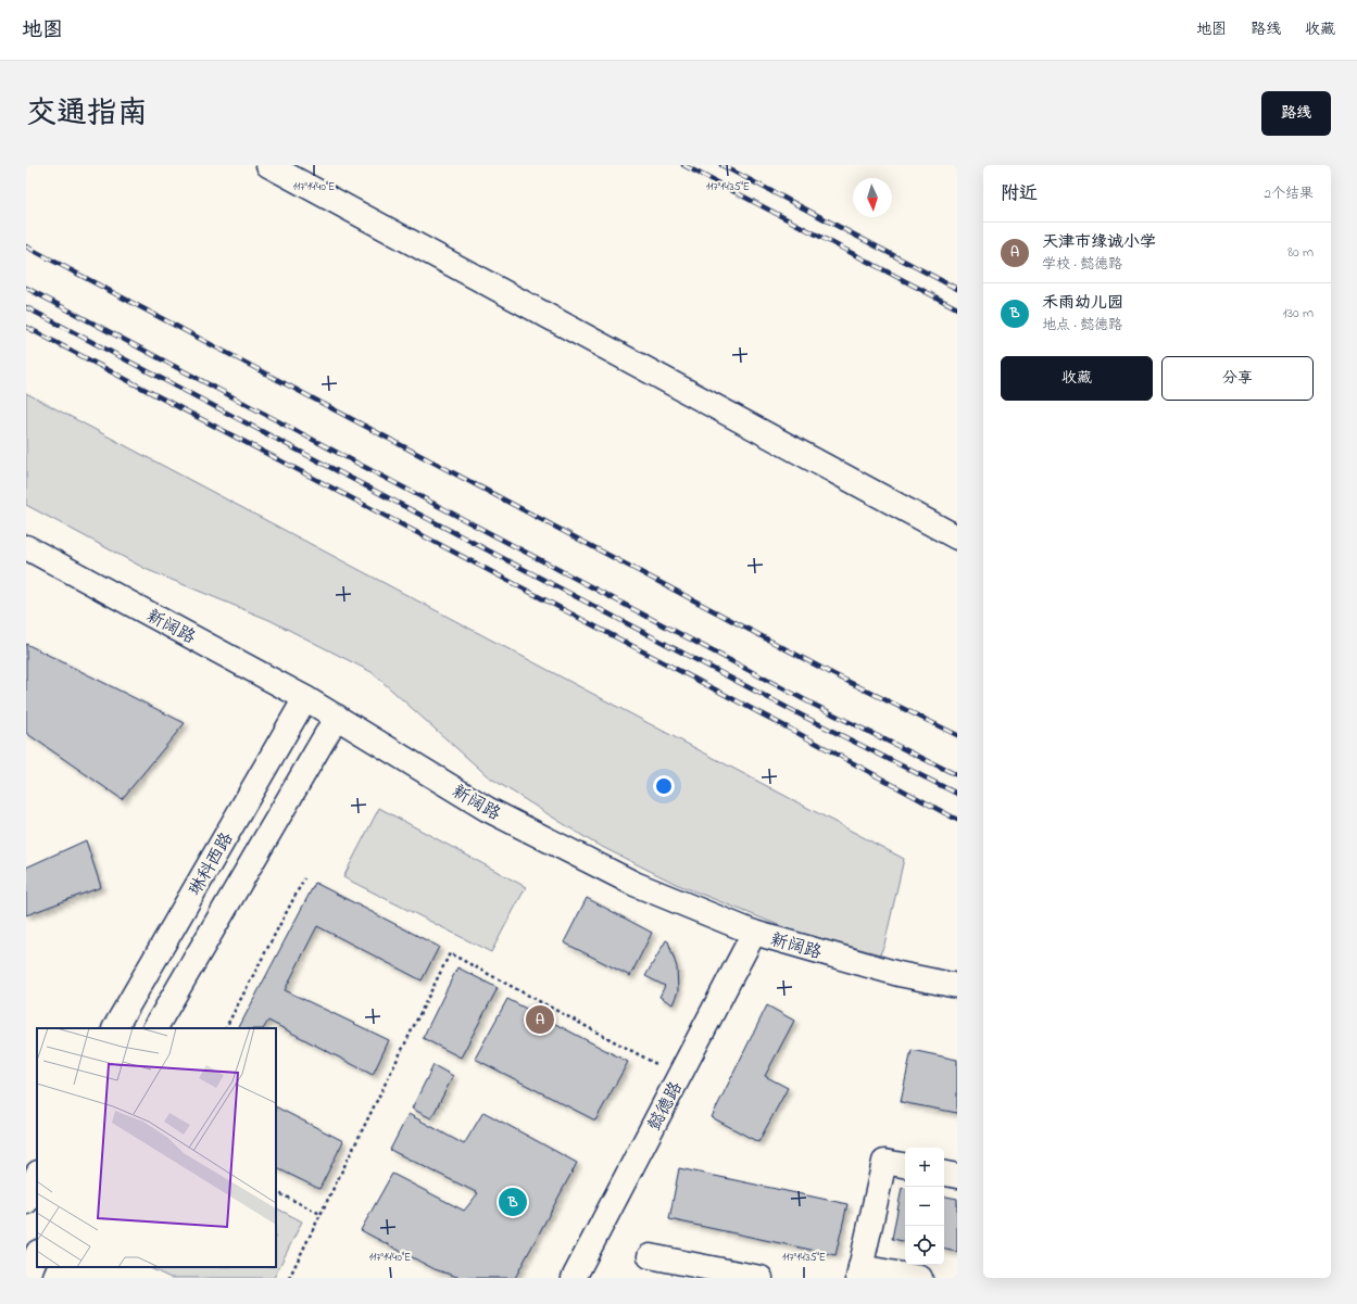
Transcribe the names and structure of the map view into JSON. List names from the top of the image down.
{
  "streets": {
    "street": ["新阔路", "琳科西路", "懿德路"]
  },
  "crossings": [
    ["新阔路", "琳科西路"],
    ["新阔路", "懿德路"]
  ],
  "north": "bottom",
  "page": {
    "header": "地图",
    "nav": ["地图", "路线", "收藏"],
    "title": "交通指南",
    "buttons": [
      "路线",
      ["收藏", "分享"]
    ],
    "heading": ["附近", "2个结果"],
    "list": [
      {
        "mark": "A",
        "name": "天津市缘诚小学",
        "note": "学校 · 懿德路",
        "value": "80 m"
      },
      {
        "mark": "B",
        "name": "禾雨幼儿园",
        "note": "地点 · 懿德路",
        "value": "130 m"
      }
    ],
    "pins": ["A", "B"],
    "map_buttons": ["+", "−"]
  },
  "coordinates": ["117°14'40\"E", "117°14'35\"E"]
}
